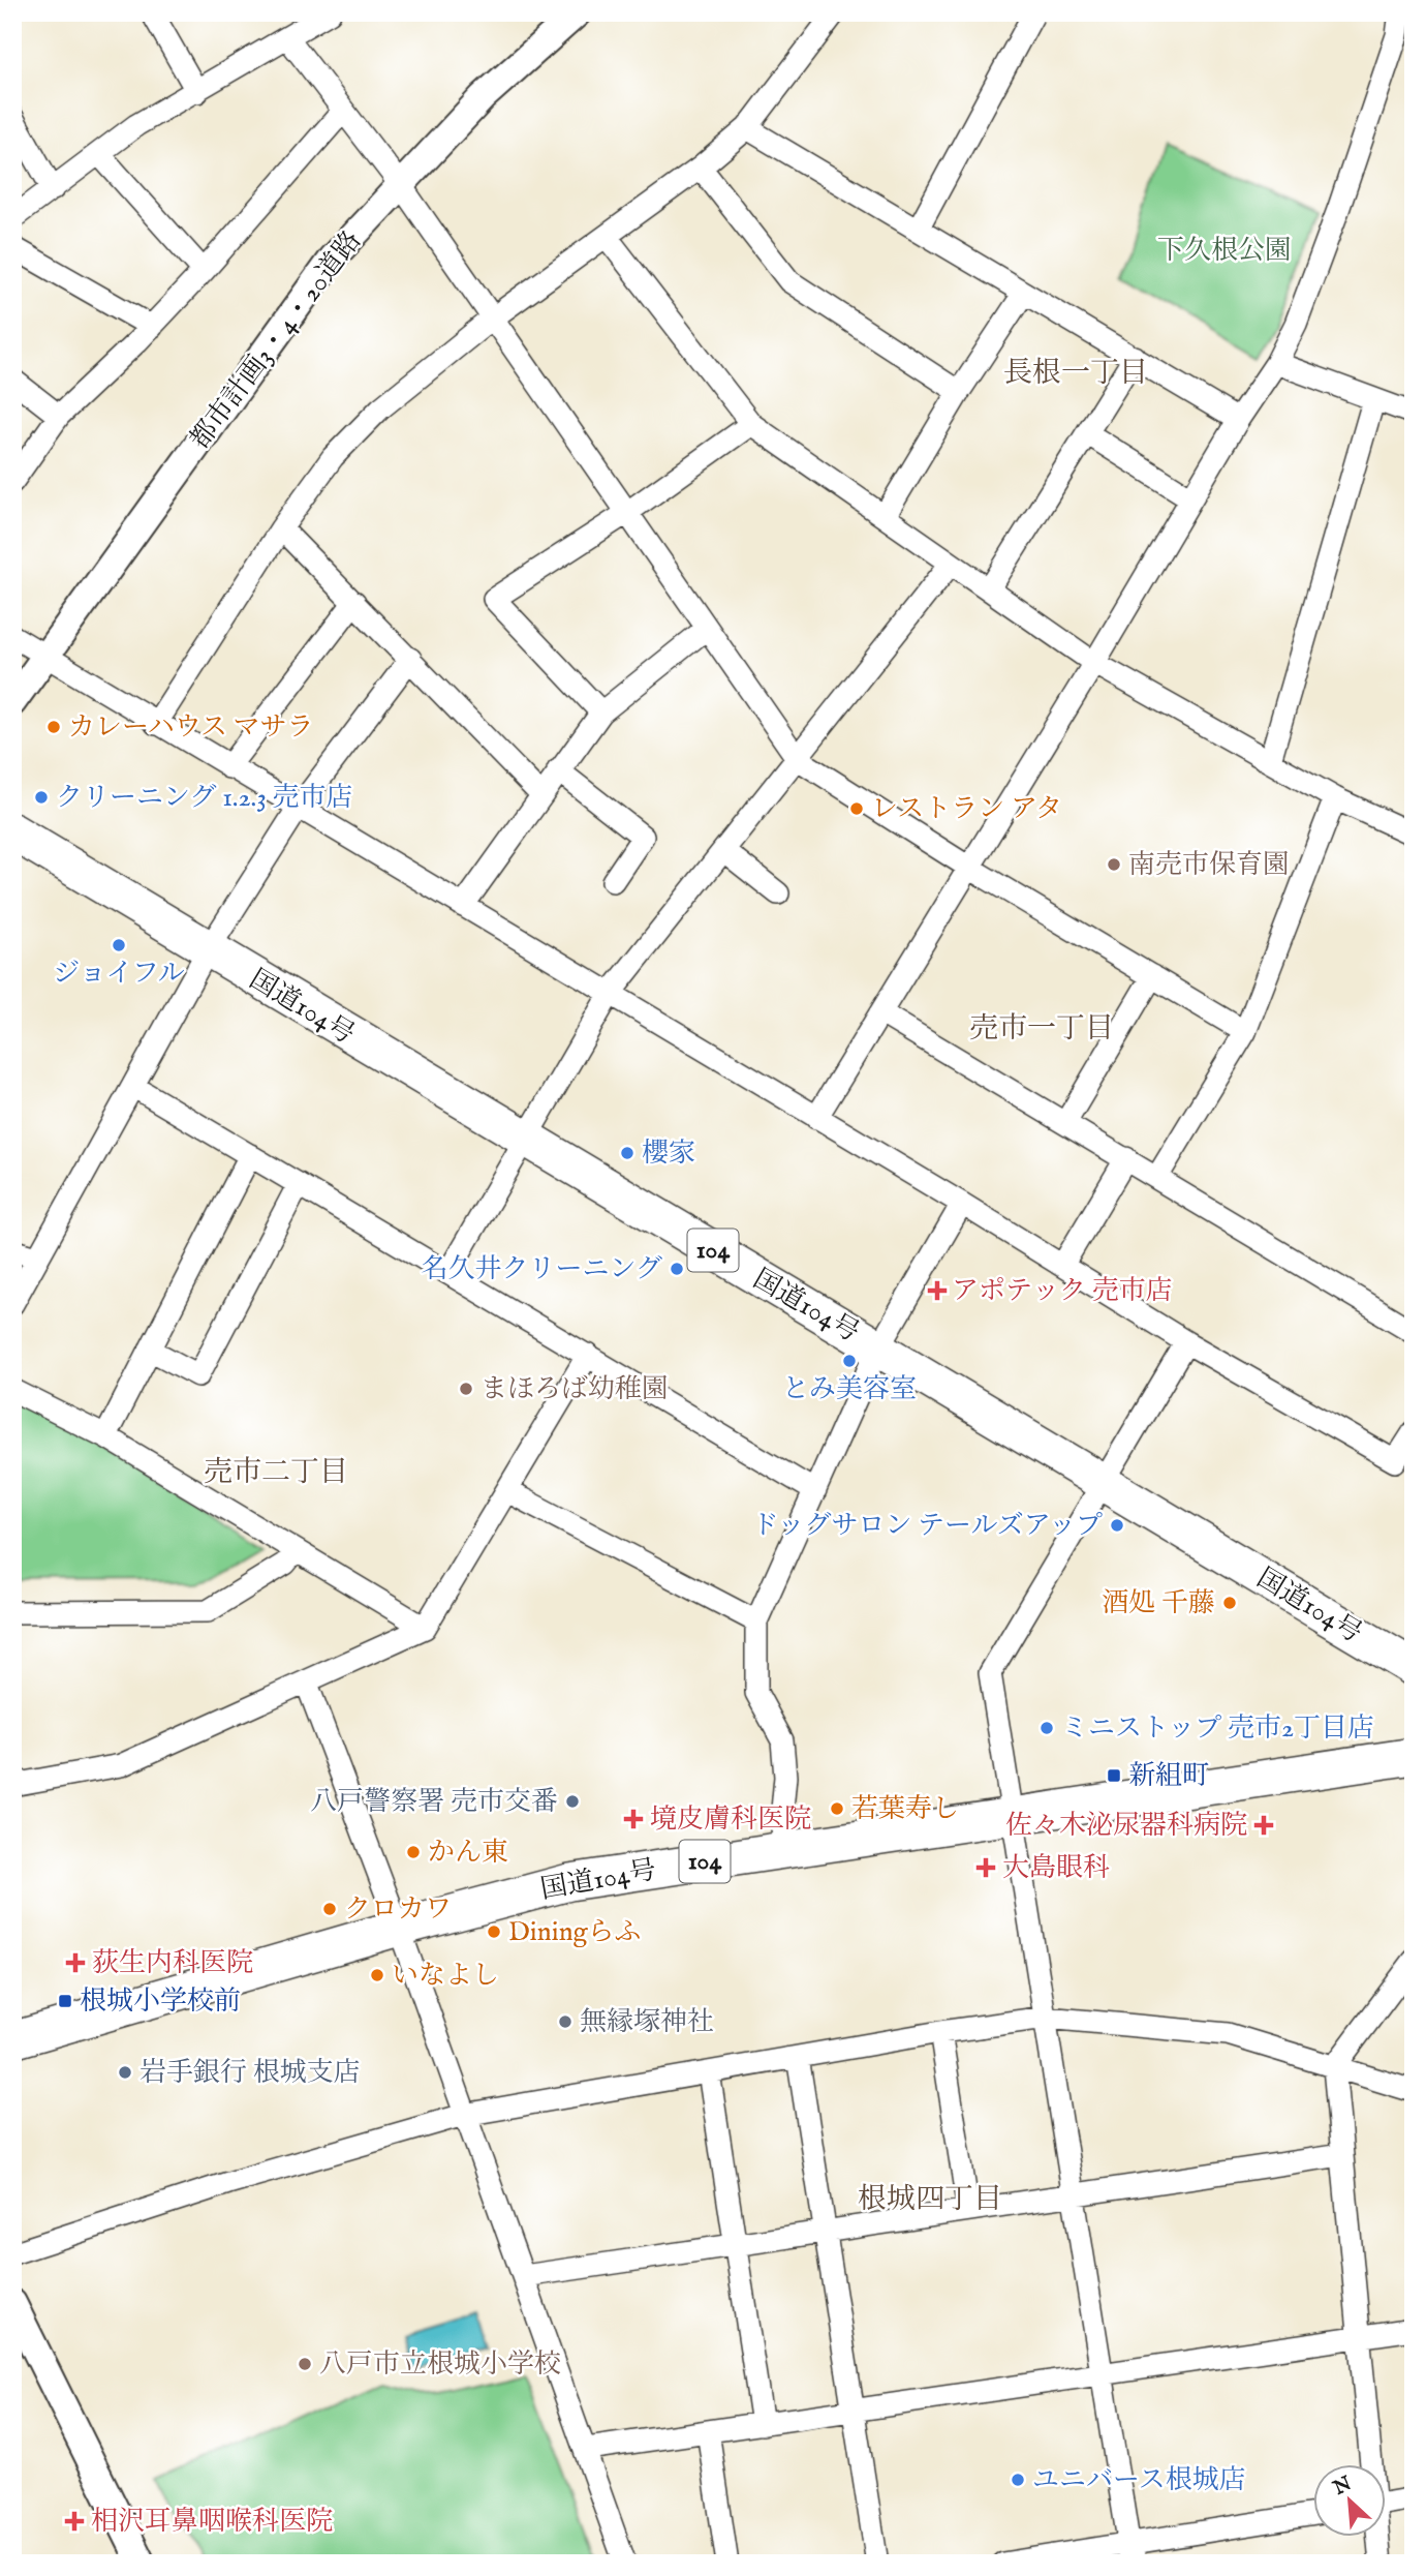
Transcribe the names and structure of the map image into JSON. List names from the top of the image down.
{
  "streets": {
    "highway": ["国道104号", "104"],
    "street": ["都市計画3・4・20道路"]
  },
  "districts": [
    "長根一丁目",
    "売市一丁目",
    "売市二丁目",
    "根城四丁目"
  ],
  "parks": ["下久根公園"],
  "places": {
    "other": [
      "カレーハウス マサラ",
      "クリーニング 1.2.3 売市店",
      "レストラン アタ",
      "南売市保育園",
      "ジョイフル",
      "櫻家",
      "名久井クリーニング",
      "とみ美容室",
      "まほろば幼稚園",
      "ドッグサロン テールズアップ",
      "酒処 千藤",
      "ミニストップ 売市2丁目店",
      "八戸警察署 売市交番",
      "若葉寿し",
      "かん東",
      "クロカワ",
      "Diningらふ",
      "いなよし",
      "無縁塚神社",
      "岩手銀行 根城支店",
      "八戸市立根城小学校",
      "ユニバース根城店"
    ],
    "health": [
      "アポテック 売市店",
      "境皮膚科医院",
      "佐々木泌尿器科病院",
      "大島眼科",
      "荻生内科医院",
      "相沢耳鼻咽喉科医院"
    ],
    "transit": ["新組町", "根城小学校前"]
  },
  "north": "top left"
}
